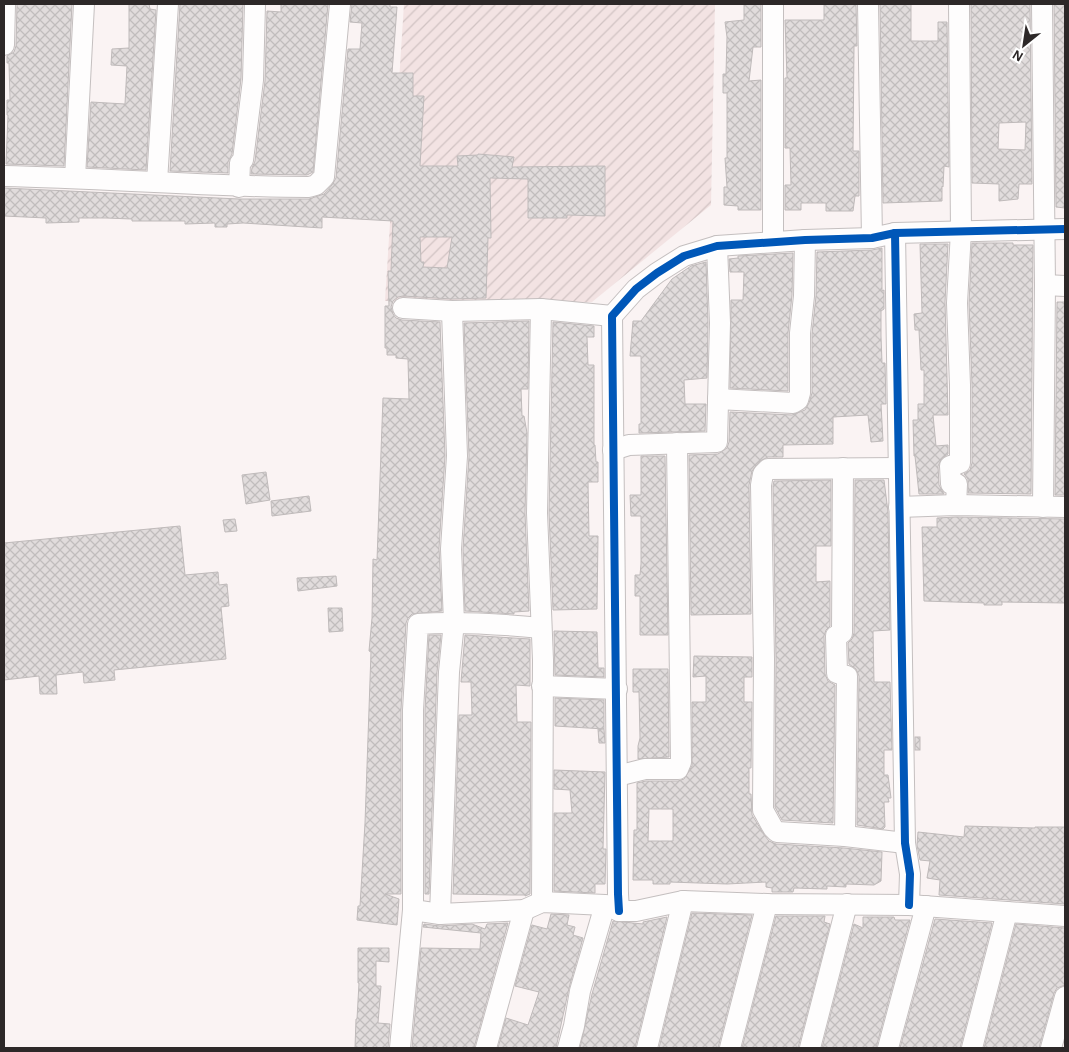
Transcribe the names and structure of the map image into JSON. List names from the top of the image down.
{
  "north": "bottom left"
}
